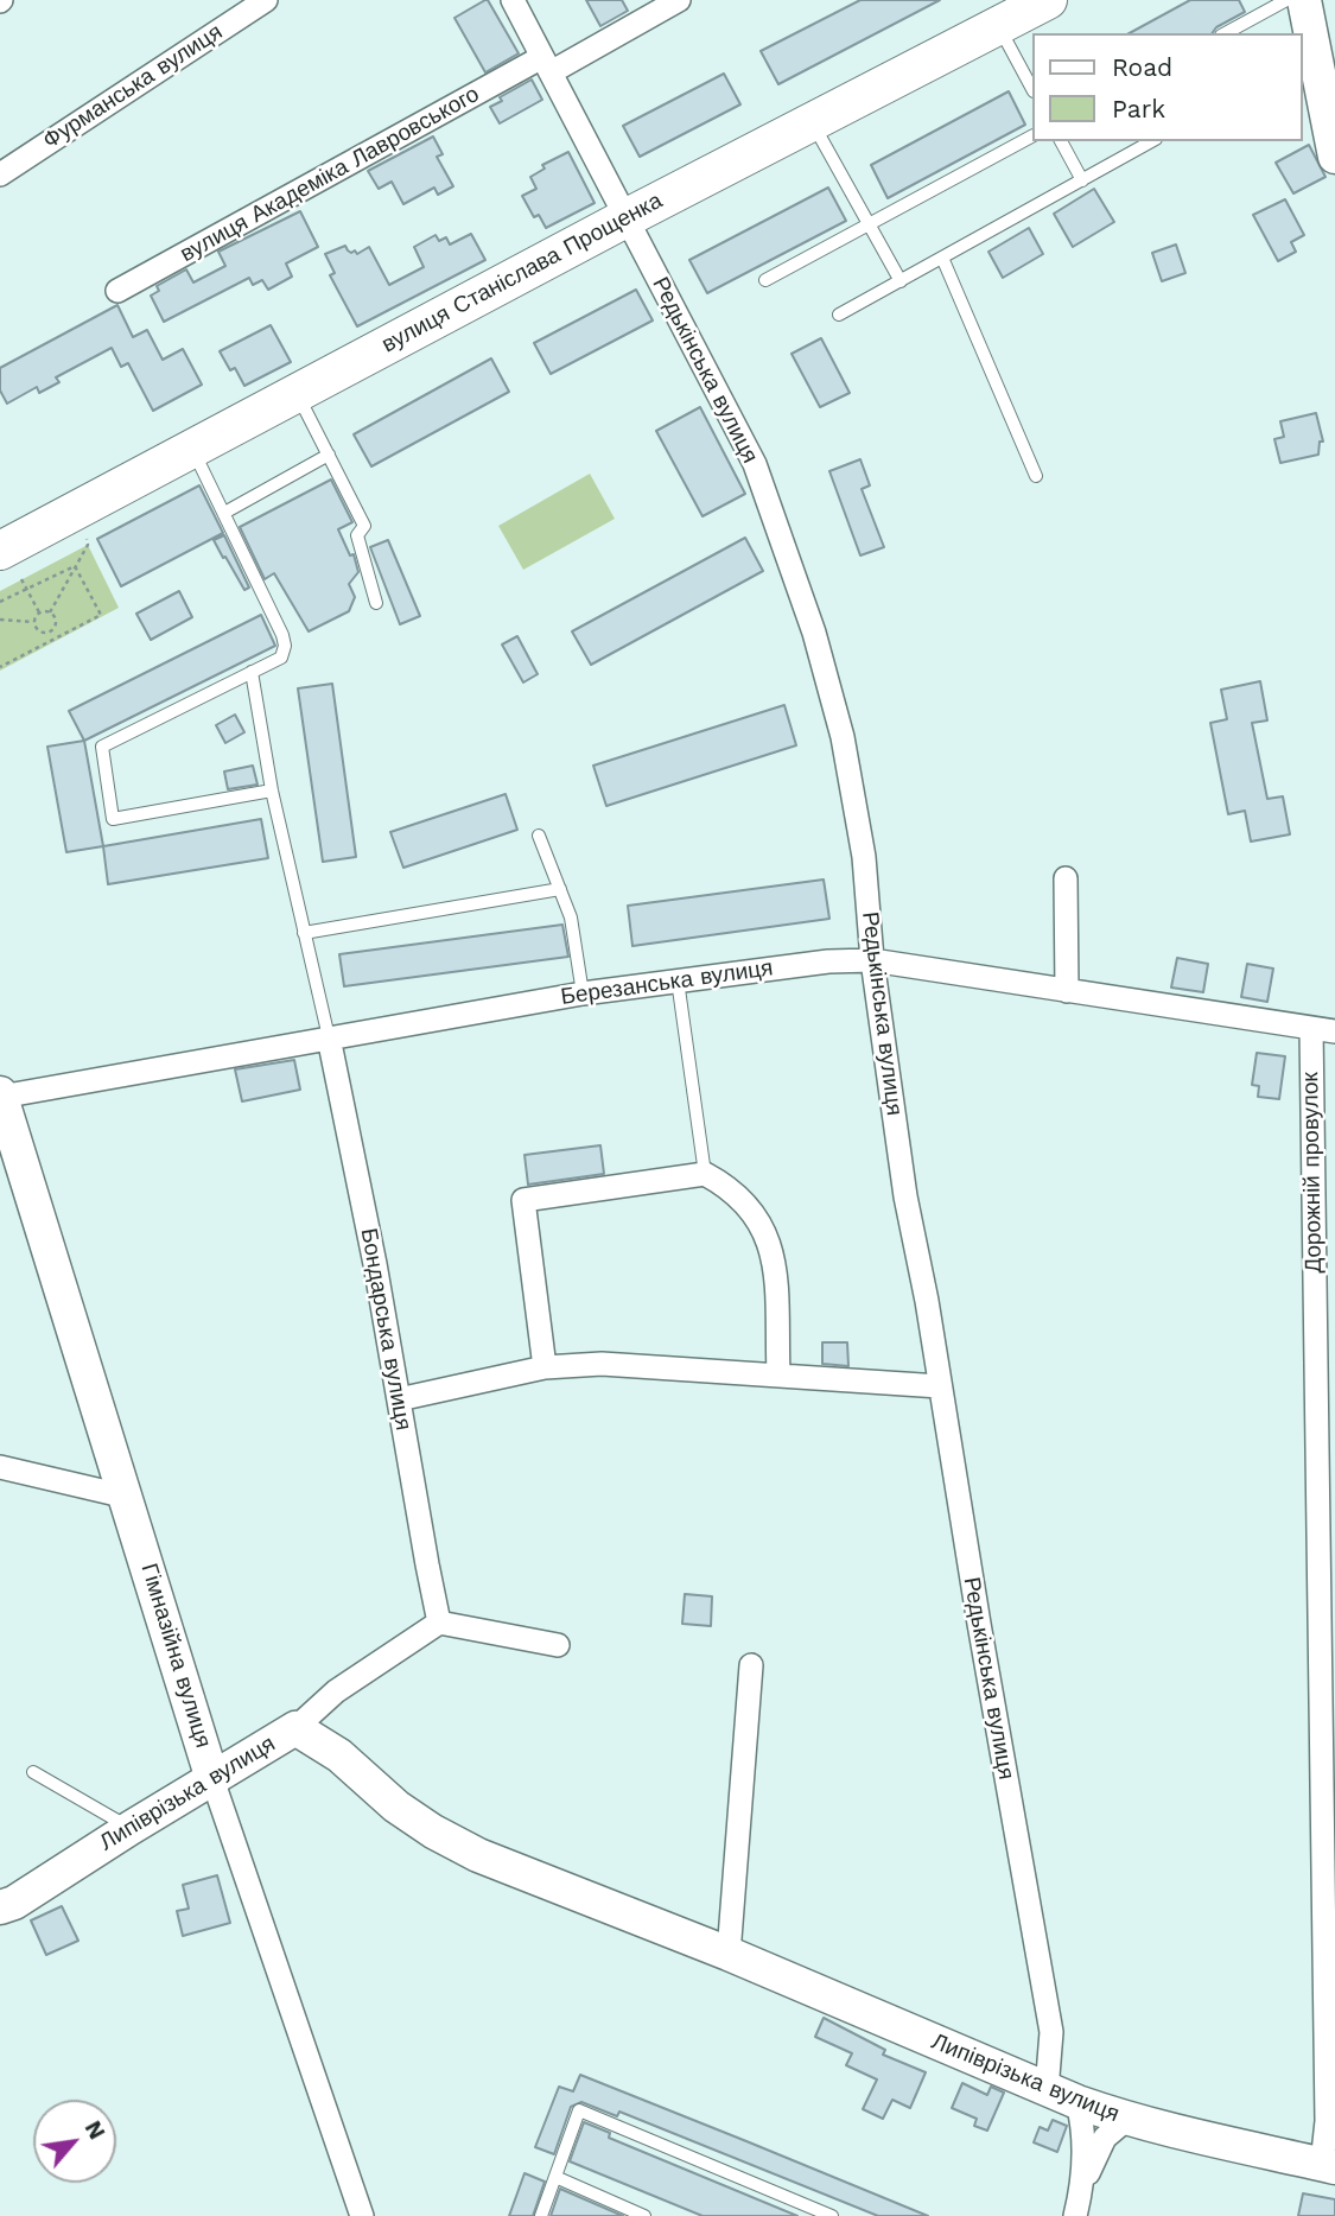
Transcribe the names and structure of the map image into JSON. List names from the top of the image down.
{
  "streets": {
    "main road": ["вулиця Станіслава Прощенка"],
    "street": [
      "Фурманська вулиця",
      "вулиця Академіка Лавровського",
      "Редькінська вулиця",
      "Березанська вулиця",
      "Дорожній провулок",
      "Бондарська вулиця",
      "Гімназійна вулиця",
      "Липіврізька вулиця"
    ]
  },
  "crossings": [
    ["вулиця Академіка Лавровського", "Редькінська вулиця"],
    ["вулиця Станіслава Прощенка", "Редькінська вулиця"],
    ["Редькінська вулиця", "Березанська вулиця"],
    ["Редькінська вулиця", "Липіврізька вулиця"],
    ["Березанська вулиця", "Дорожній провулок"],
    ["Березанська вулиця", "Бондарська вулиця"],
    ["Березанська вулиця", "Гімназійна вулиця"],
    ["Дорожній провулок", "Липіврізька вулиця"],
    ["Гімназійна вулиця", "Липіврізька вулиця"]
  ],
  "legend": ["Road", "Park"],
  "north": "top right"
}
